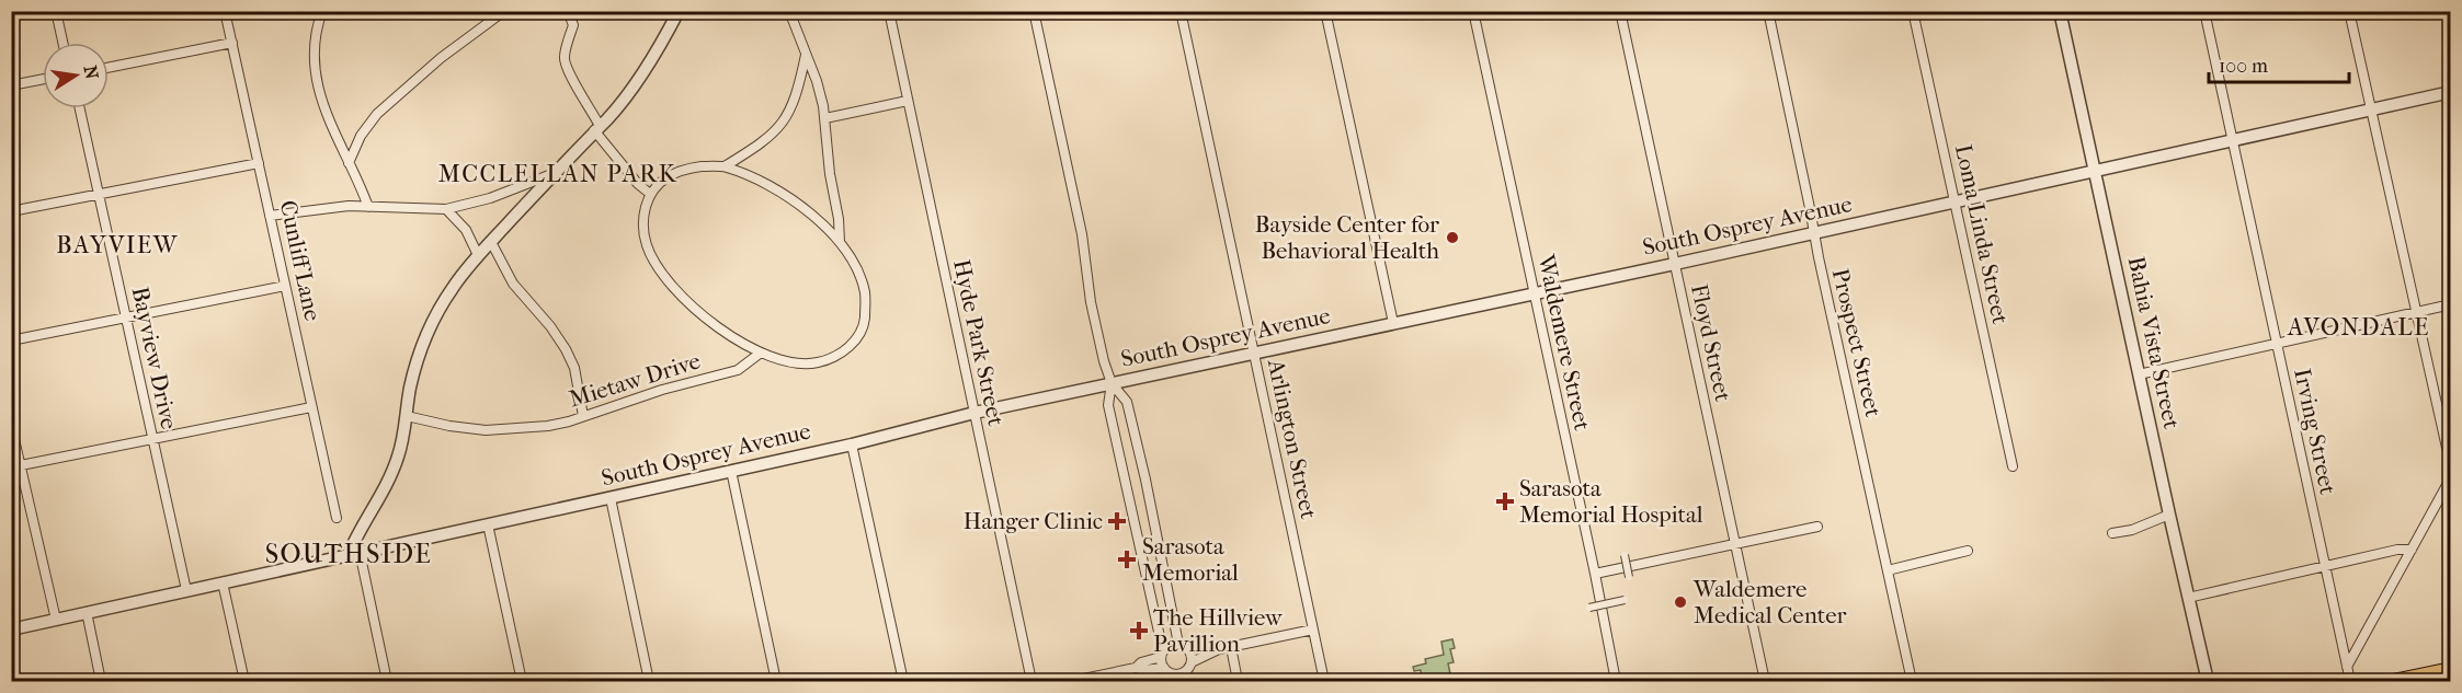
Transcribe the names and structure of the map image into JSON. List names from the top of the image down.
{
  "streets": {
    "street": [
      "South Osprey Avenue",
      "Loma Linda Street",
      "Cunliff Lane",
      "Hyde Park Street",
      "Waldemere Street",
      "Floyd Street",
      "Prospect Street",
      "Bahia Vista Street",
      "Bayview Drive",
      "Mietaw Drive",
      "Irving Street",
      "Arlington Street"
    ]
  },
  "crossings": [
    ["South Osprey Avenue", "Loma Linda Street"],
    ["South Osprey Avenue", "Hyde Park Street"],
    ["South Osprey Avenue", "Waldemere Street"],
    ["South Osprey Avenue", "Floyd Street"],
    ["South Osprey Avenue", "Prospect Street"],
    ["South Osprey Avenue", "Bahia Vista Street"],
    ["South Osprey Avenue", "Bayview Drive"],
    ["South Osprey Avenue", "Irving Street"],
    ["South Osprey Avenue", "Arlington Street"]
  ],
  "districts": [
    "MCCLELLAN PARK",
    "BAYVIEW",
    "AVONDALE",
    "SOUTHSIDE"
  ],
  "places": {
    "other": ["Bayside Center for Behavioral Health", "Waldemere Medical Center"],
    "health": [
      "Sarasota Memorial Hospital",
      "Hanger Clinic",
      "Sarasota Memorial",
      "The Hillview Pavillion"
    ]
  },
  "scale_bar": "100 m",
  "north": "right"
}
